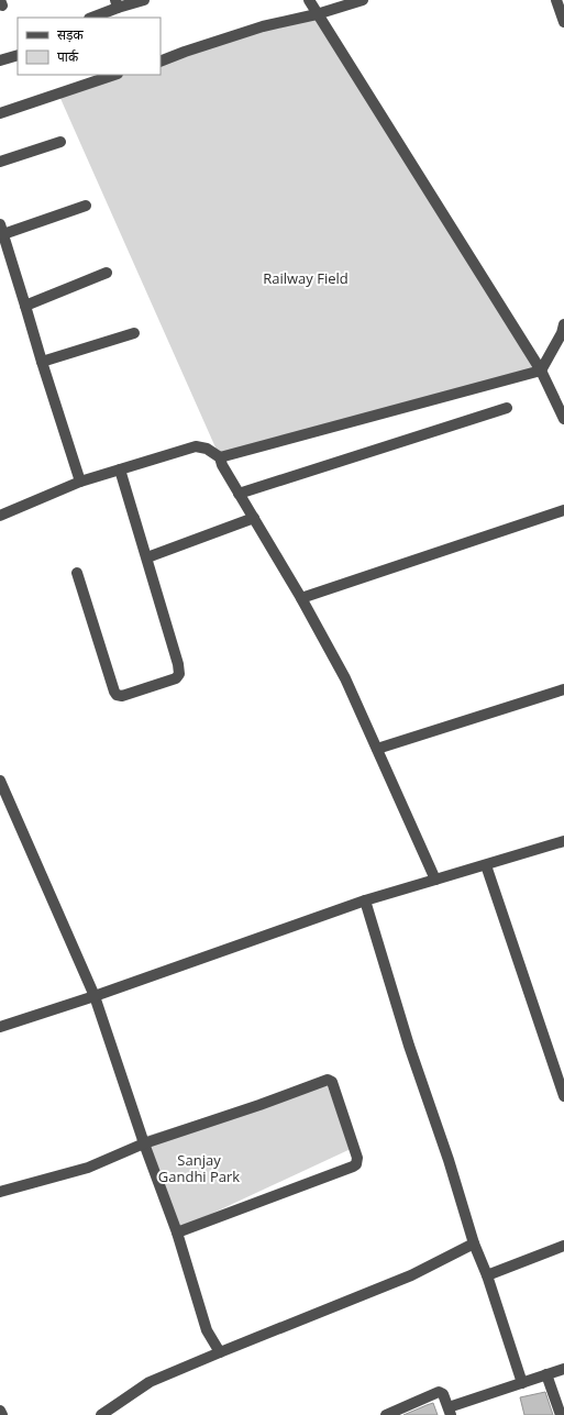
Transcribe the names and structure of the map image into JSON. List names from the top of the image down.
{
  "parks": ["Railway Field", "Sanjay Gandhi Park"],
  "legend": ["सड़क", "पार्क"]
}
